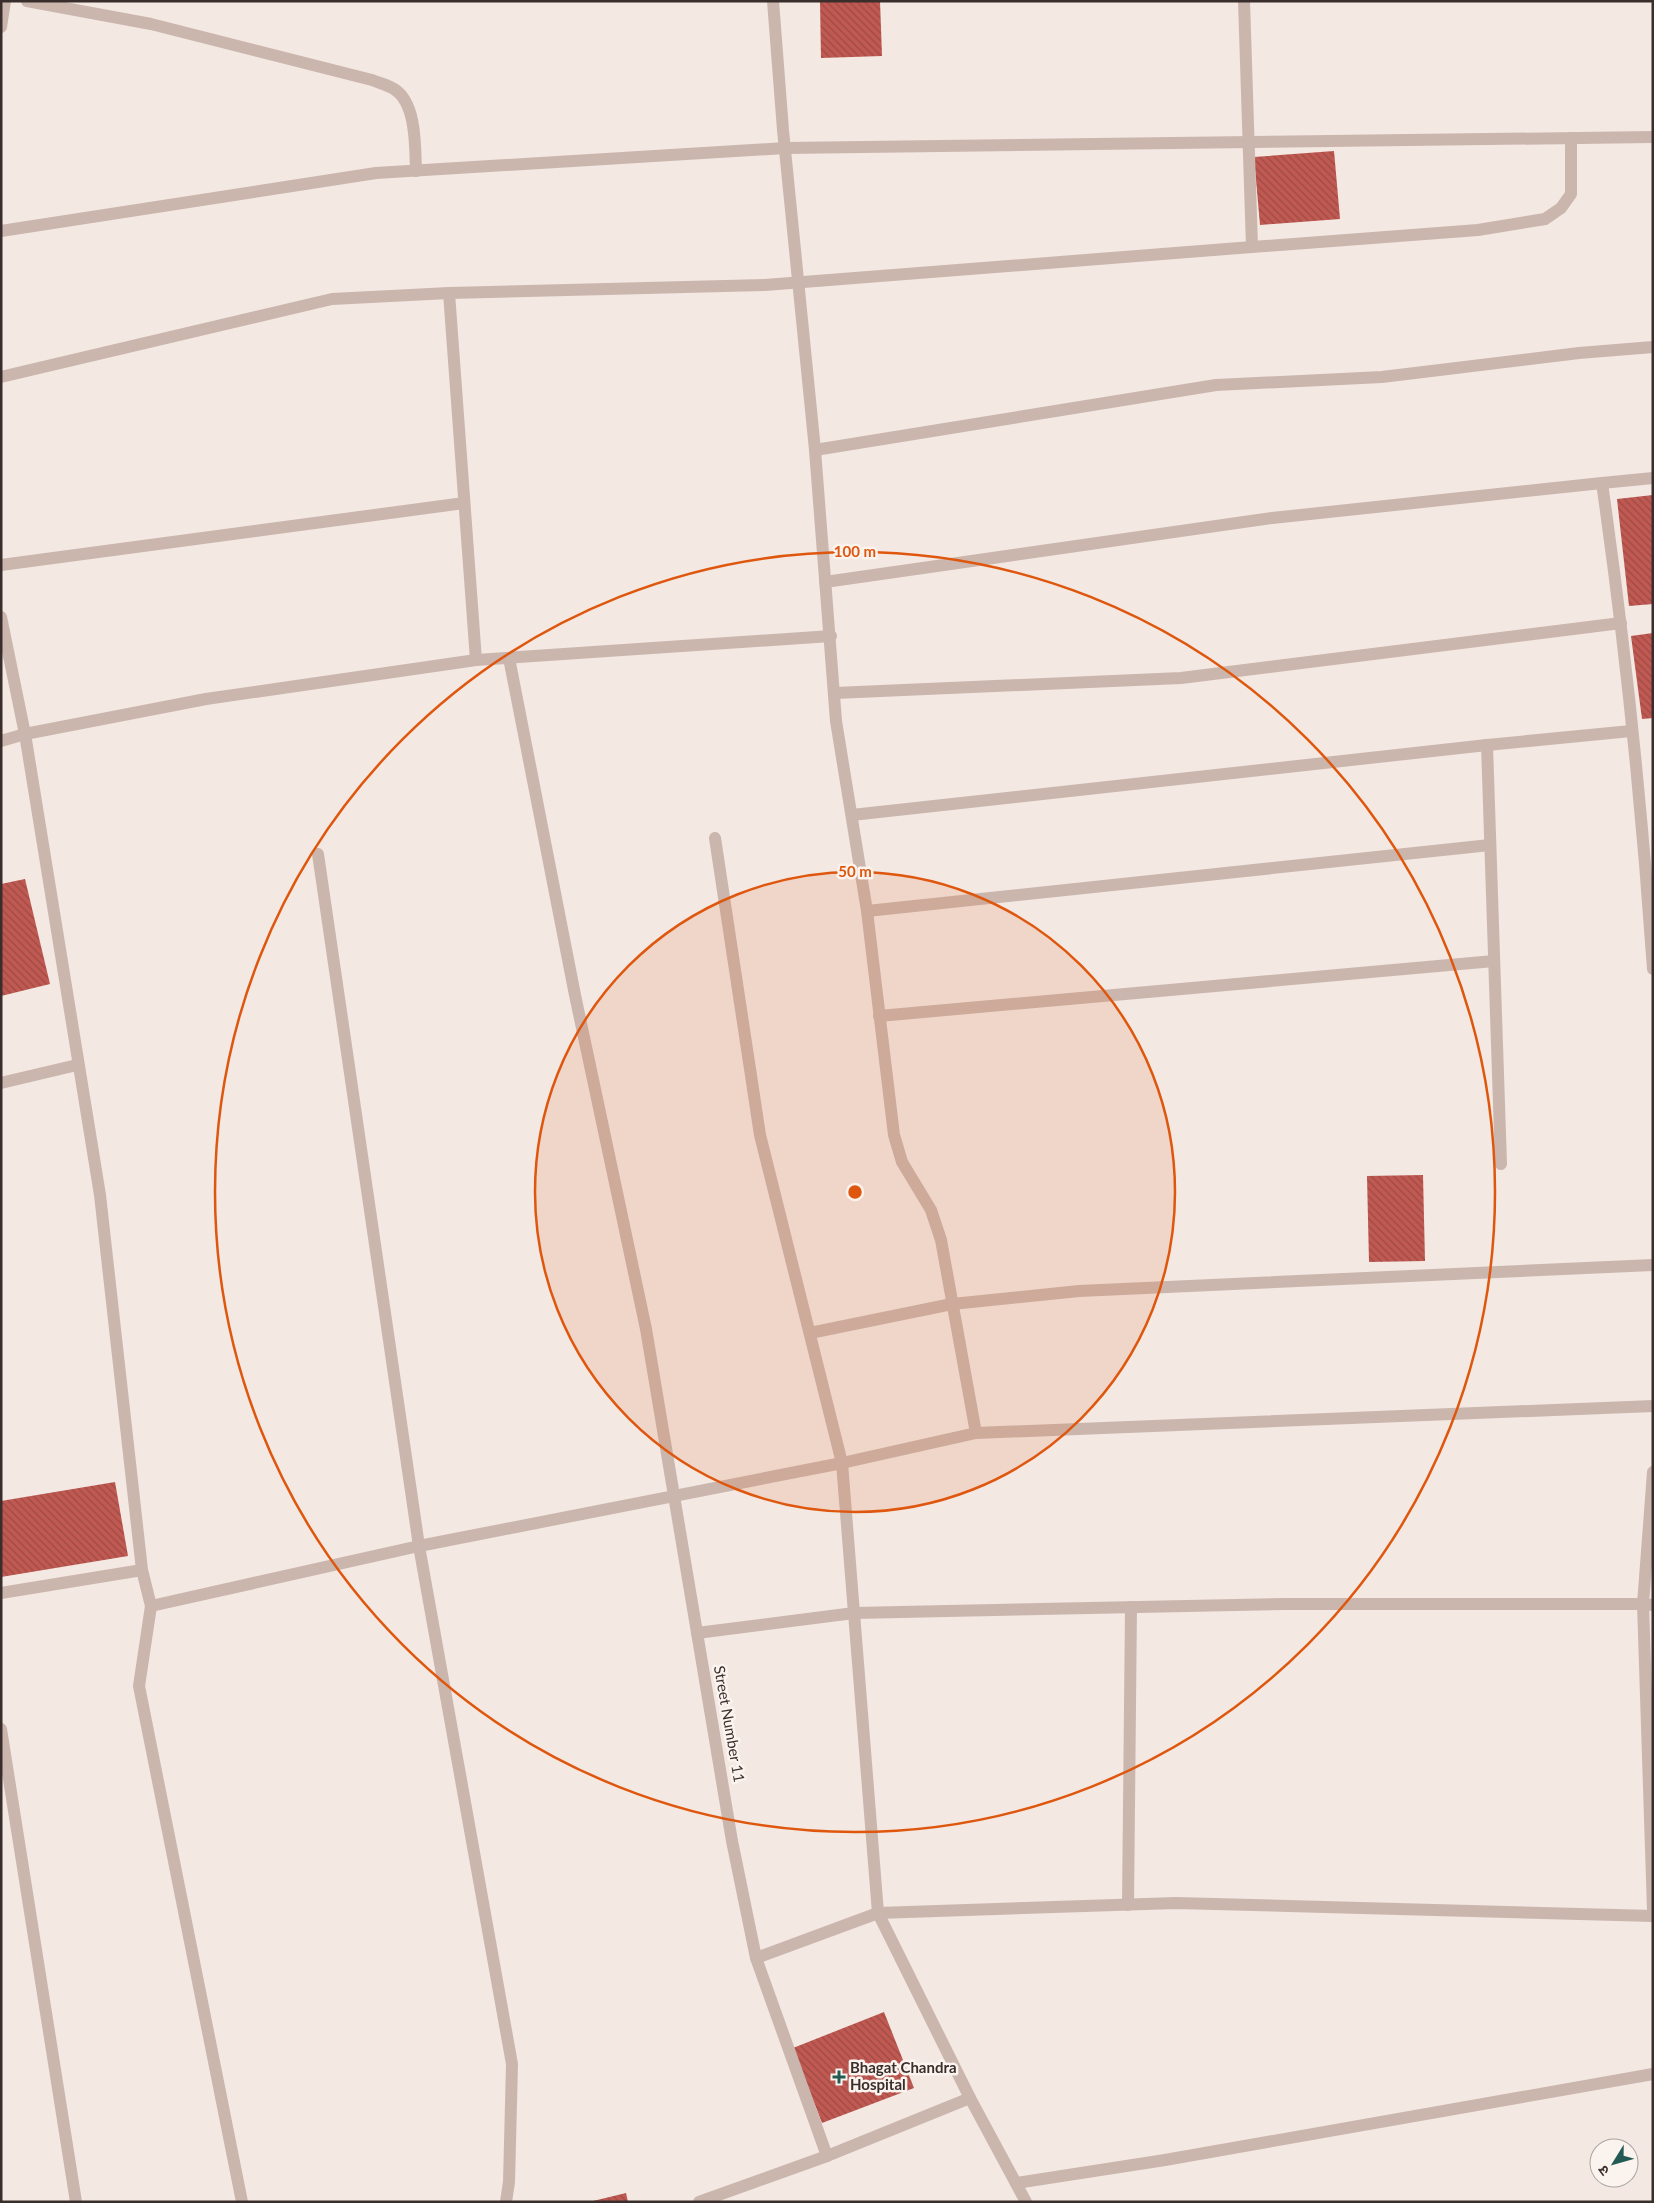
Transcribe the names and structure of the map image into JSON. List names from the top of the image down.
{
  "streets": {
    "street": ["Street Number 11"]
  },
  "places": {
    "health": ["Bhagat Chandra Hospital"]
  },
  "north": "bottom left",
  "rings": ["100 m", "50 m"]
}
